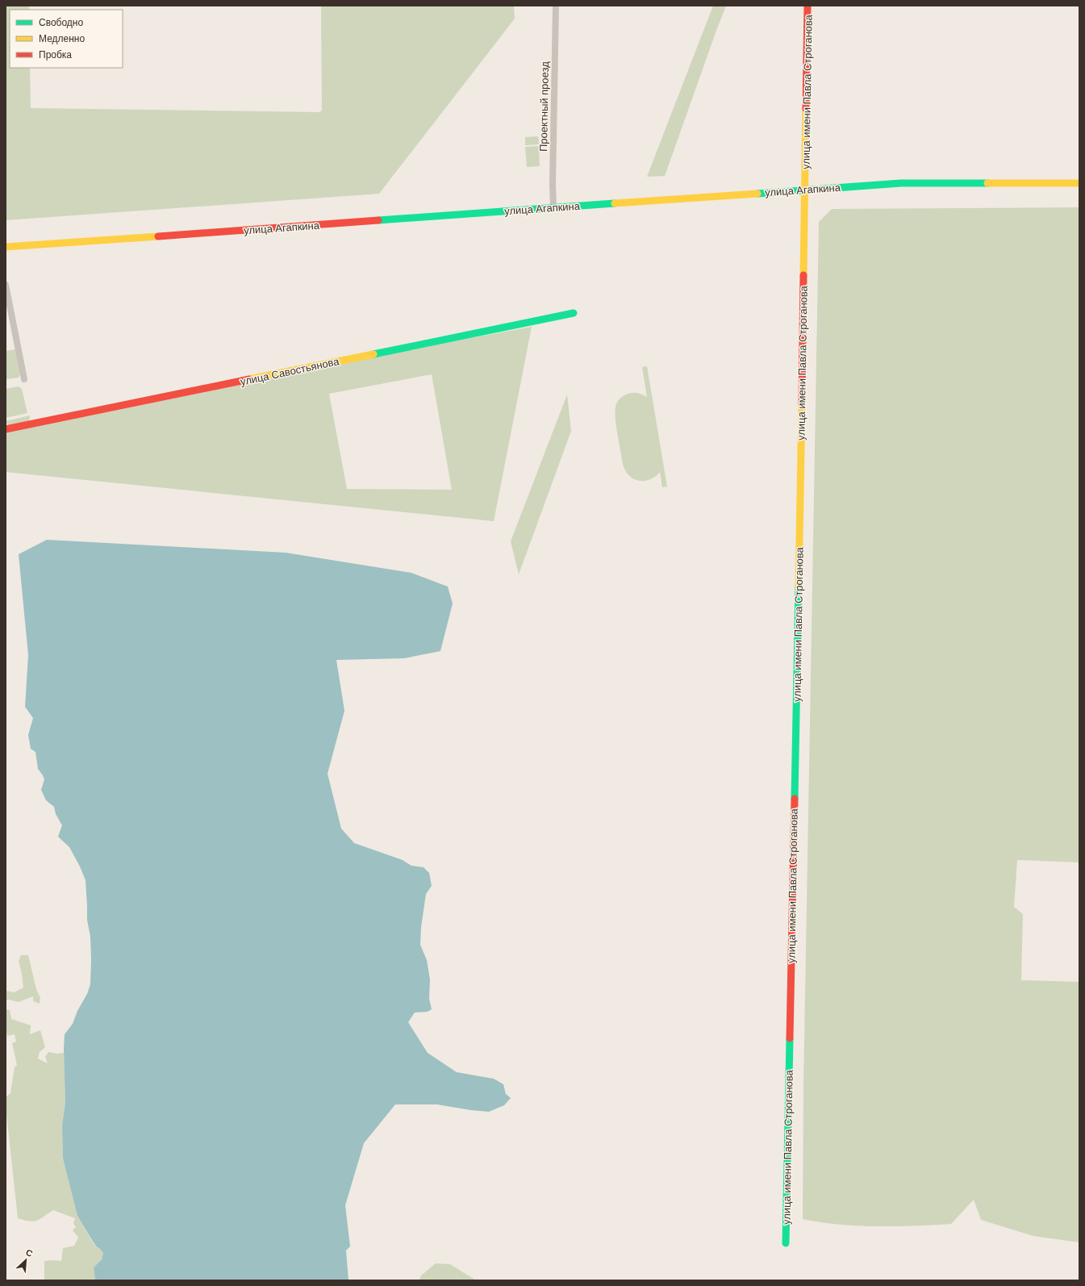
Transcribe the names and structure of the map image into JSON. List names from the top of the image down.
{
  "streets": {
    "street": [
      "улица имени Павла Строганова",
      "Проектный проезд",
      "улица Агапкина",
      "улица Савостьянова"
    ]
  },
  "crossings": [
    ["улица имени Павла Строганова", "улица Агапкина"],
    ["Проектный проезд", "улица Агапкина"]
  ],
  "legend": ["Свободно", "Медленно", "Пробка"],
  "north": "top right"
}
